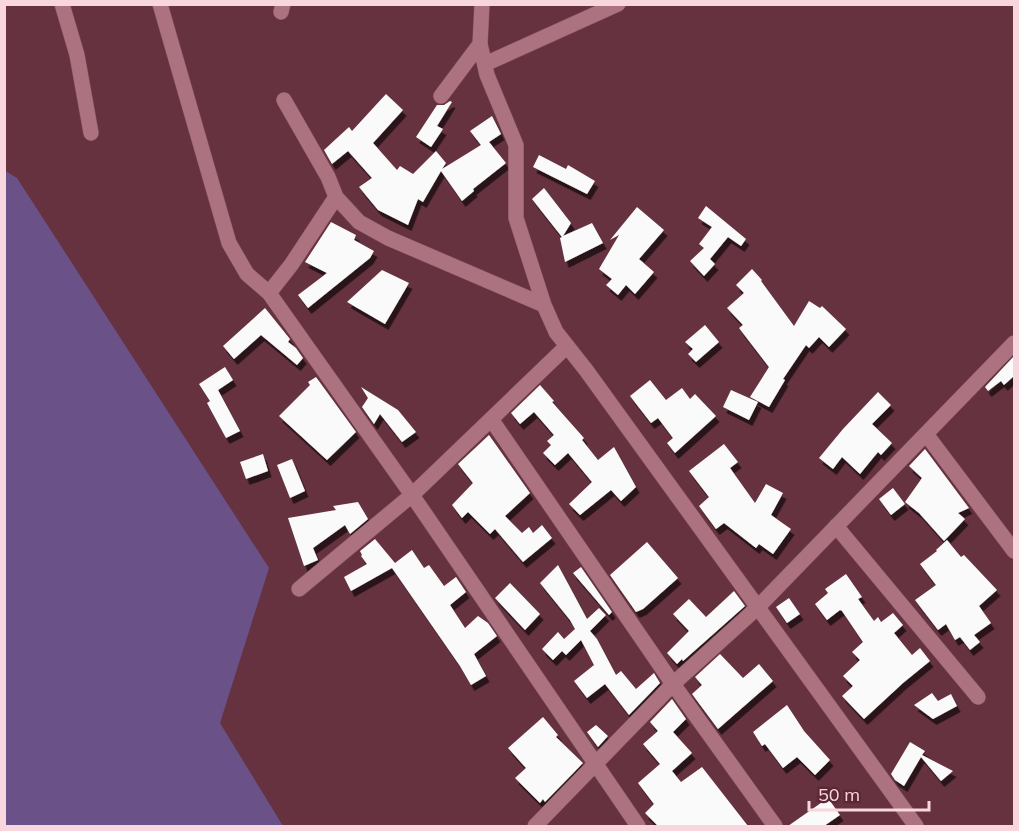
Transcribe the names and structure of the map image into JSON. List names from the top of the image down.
{
  "scale_bar": "50 m"
}
